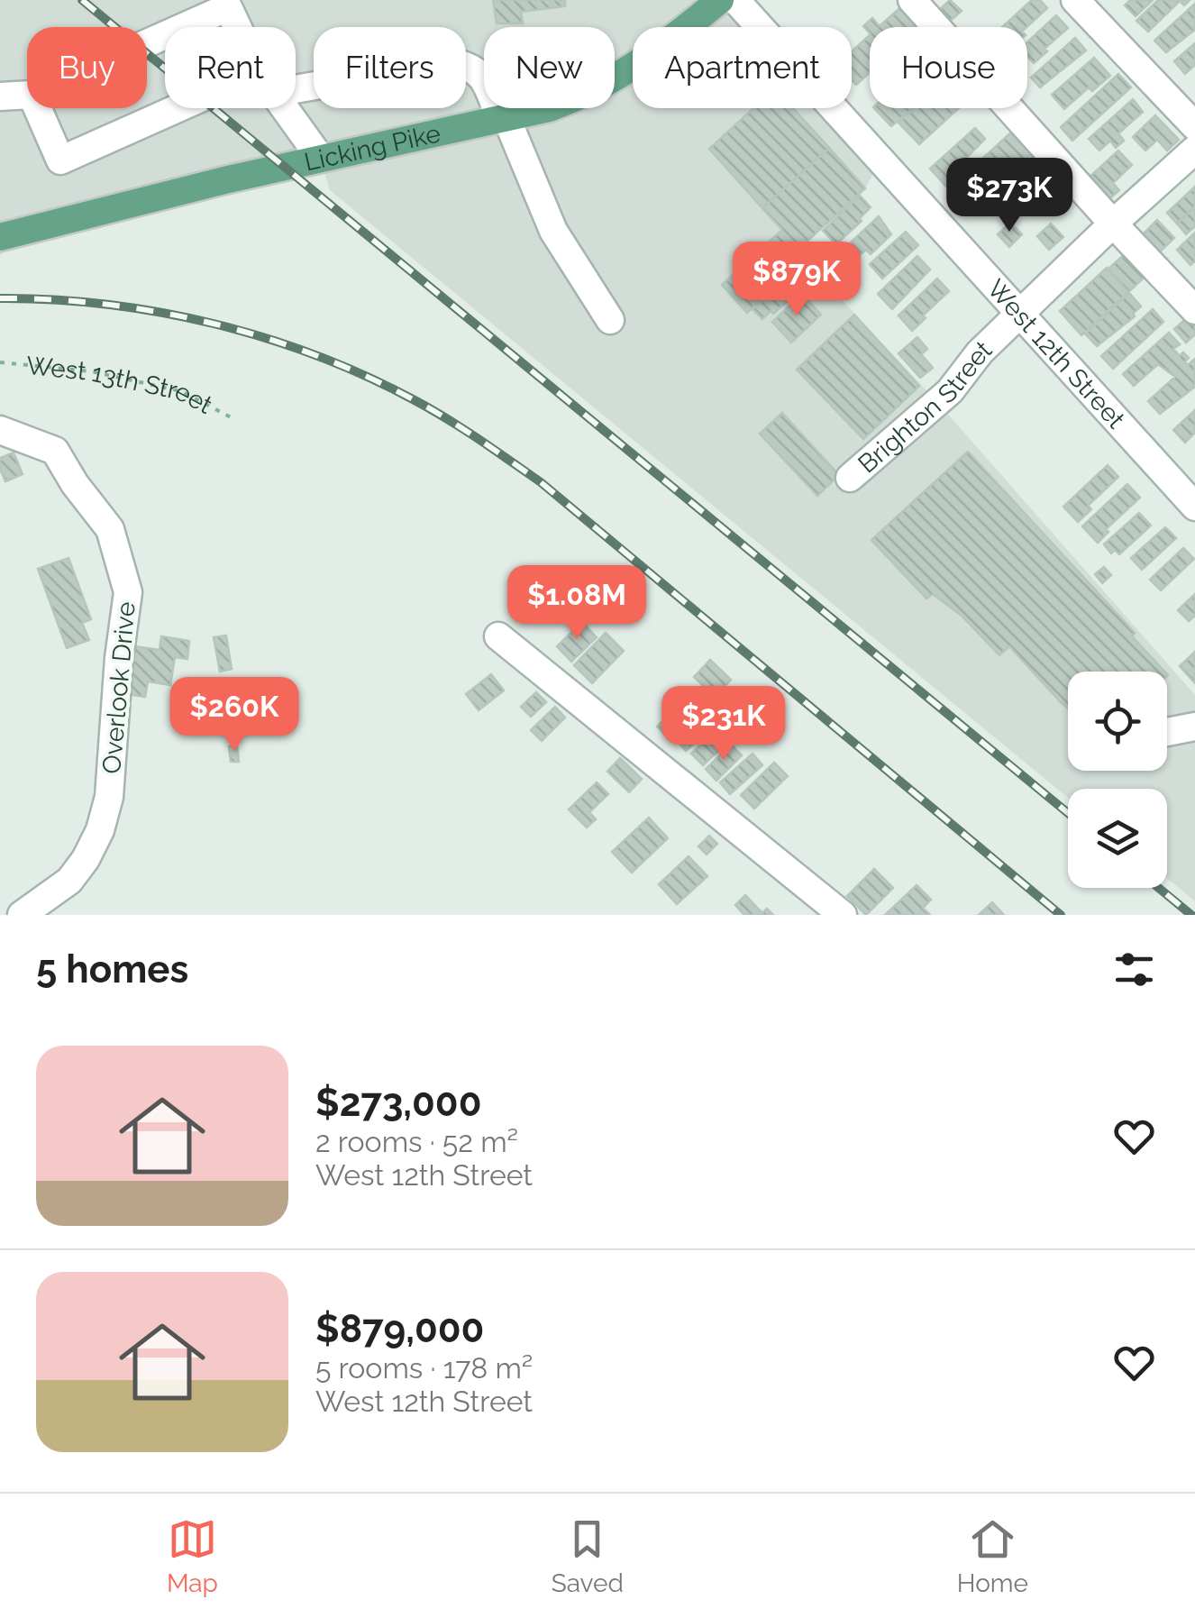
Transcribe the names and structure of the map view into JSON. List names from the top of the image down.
{
  "streets": {
    "main road": ["Licking Pike"],
    "street": ["West 12th Street", "Brighton Street", "Overlook Drive"],
    "path": ["West 13th Street"]
  },
  "crossings": [
    ["West 12th Street", "Brighton Street"]
  ],
  "page": {
    "chip": [
      "Buy",
      "Rent",
      "Filters",
      "New",
      "Apartment",
      "House"
    ],
    "price": [
      "$273K",
      "$879K",
      "$1.08M",
      "$260K",
      "$231K"
    ],
    "heading": "5 homes",
    "list": [
      {
        "name": "$273,000",
        "note": "2 rooms · 52 m² · West 12th Street"
      },
      {
        "name": "$879,000",
        "note": "5 rooms · 178 m² · West 12th Street"
      }
    ],
    "tabs": ["Map", "Saved", "Home"]
  }
}
